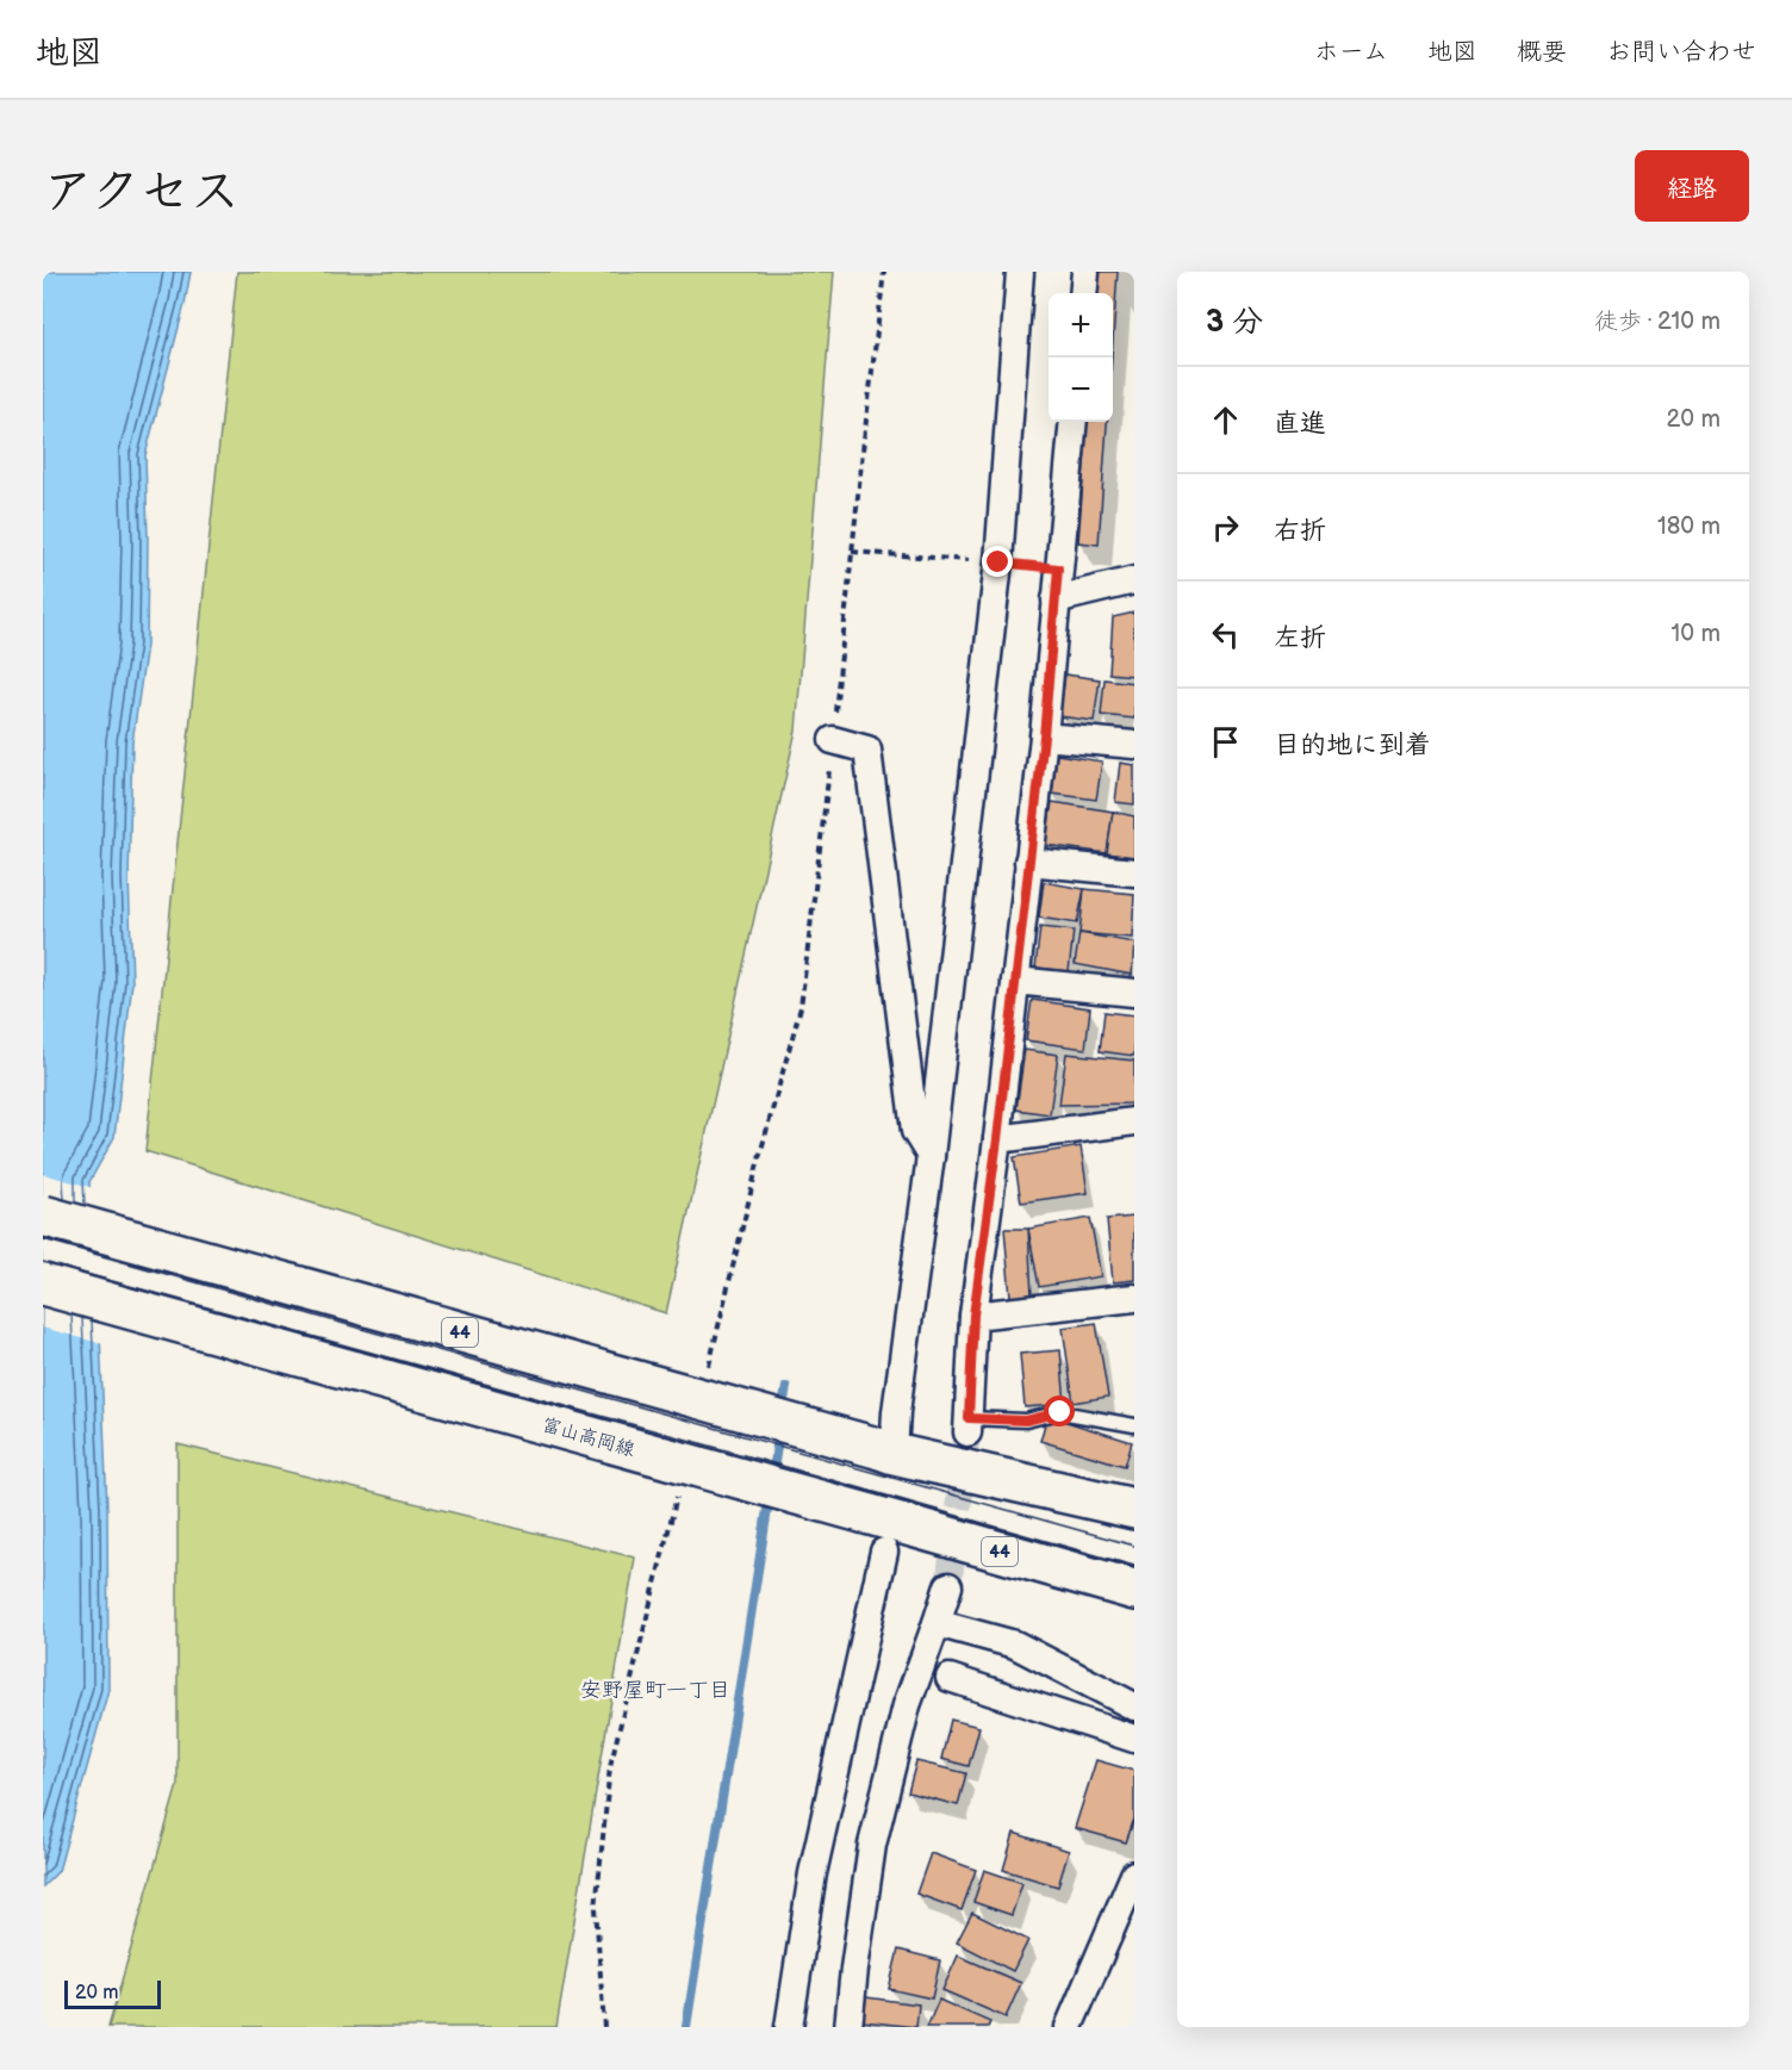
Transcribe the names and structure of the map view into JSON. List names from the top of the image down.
{
  "streets": {
    "main road": ["44", "富山高岡線"]
  },
  "districts": ["安野屋町一丁目"],
  "scale_bar": "20 m",
  "page": {
    "header": "地図",
    "nav": [
      "ホーム",
      "地図",
      "概要",
      "お問い合わせ"
    ],
    "title": "アクセス",
    "buttons": "経路",
    "heading": ["3 分", "徒歩 · 210 m"],
    "map_buttons": ["+", "−"],
    "list": [
      ["直進", "20 m"],
      ["右折", "180 m"],
      ["左折", "10 m"],
      "目的地に到着"
    ],
    "scale": "20 m"
  }
}
